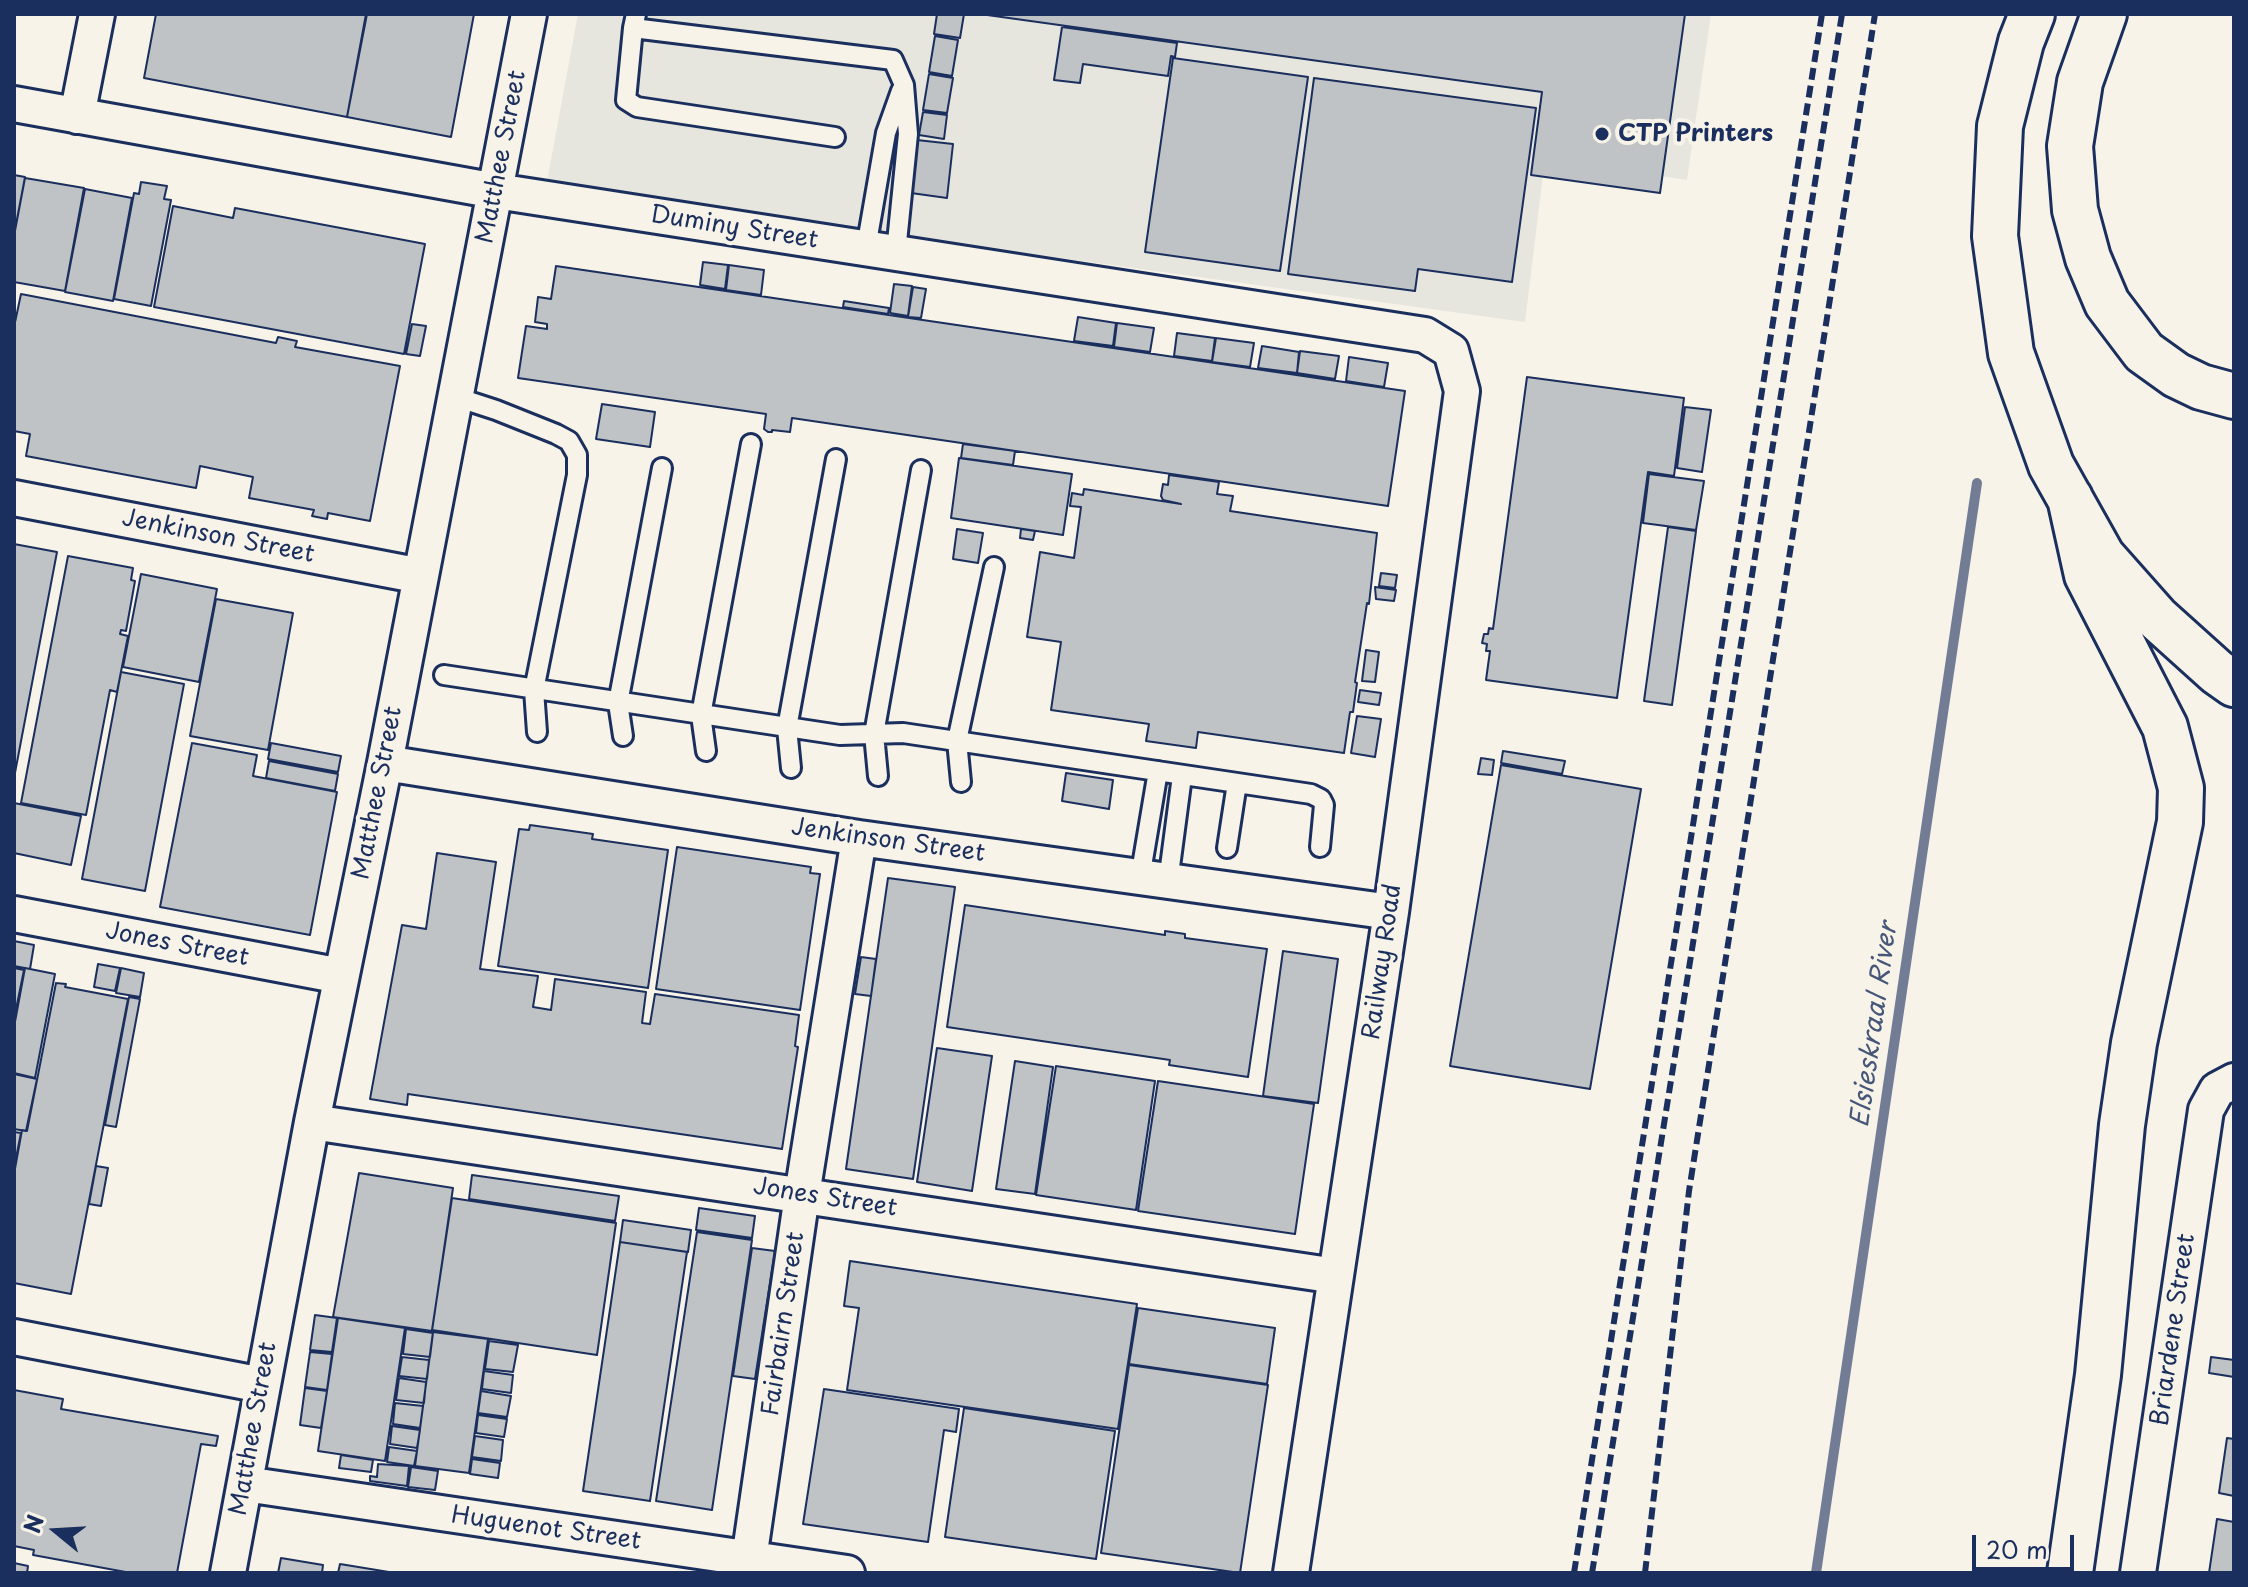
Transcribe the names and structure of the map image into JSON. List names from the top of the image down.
{
  "streets": {
    "street": [
      "Matthee Street",
      "Duminy Street",
      "Jenkinson Street",
      "Jones Street",
      "Railway Road",
      "Fairbairn Street",
      "Briardene Street",
      "Huguenot Street"
    ]
  },
  "crossings": [
    ["Matthee Street", "Duminy Street"],
    ["Matthee Street", "Jenkinson Street"],
    ["Matthee Street", "Jones Street"],
    ["Matthee Street", "Huguenot Street"],
    ["Duminy Street", "Railway Road"],
    ["Jenkinson Street", "Railway Road"],
    ["Jenkinson Street", "Fairbairn Street"],
    ["Jones Street", "Railway Road"],
    ["Jones Street", "Fairbairn Street"],
    ["Fairbairn Street", "Huguenot Street"]
  ],
  "water": ["Elsieskraal River"],
  "places": ["CTP Printers"],
  "scale_bar": "20 m",
  "north": "left"
}
